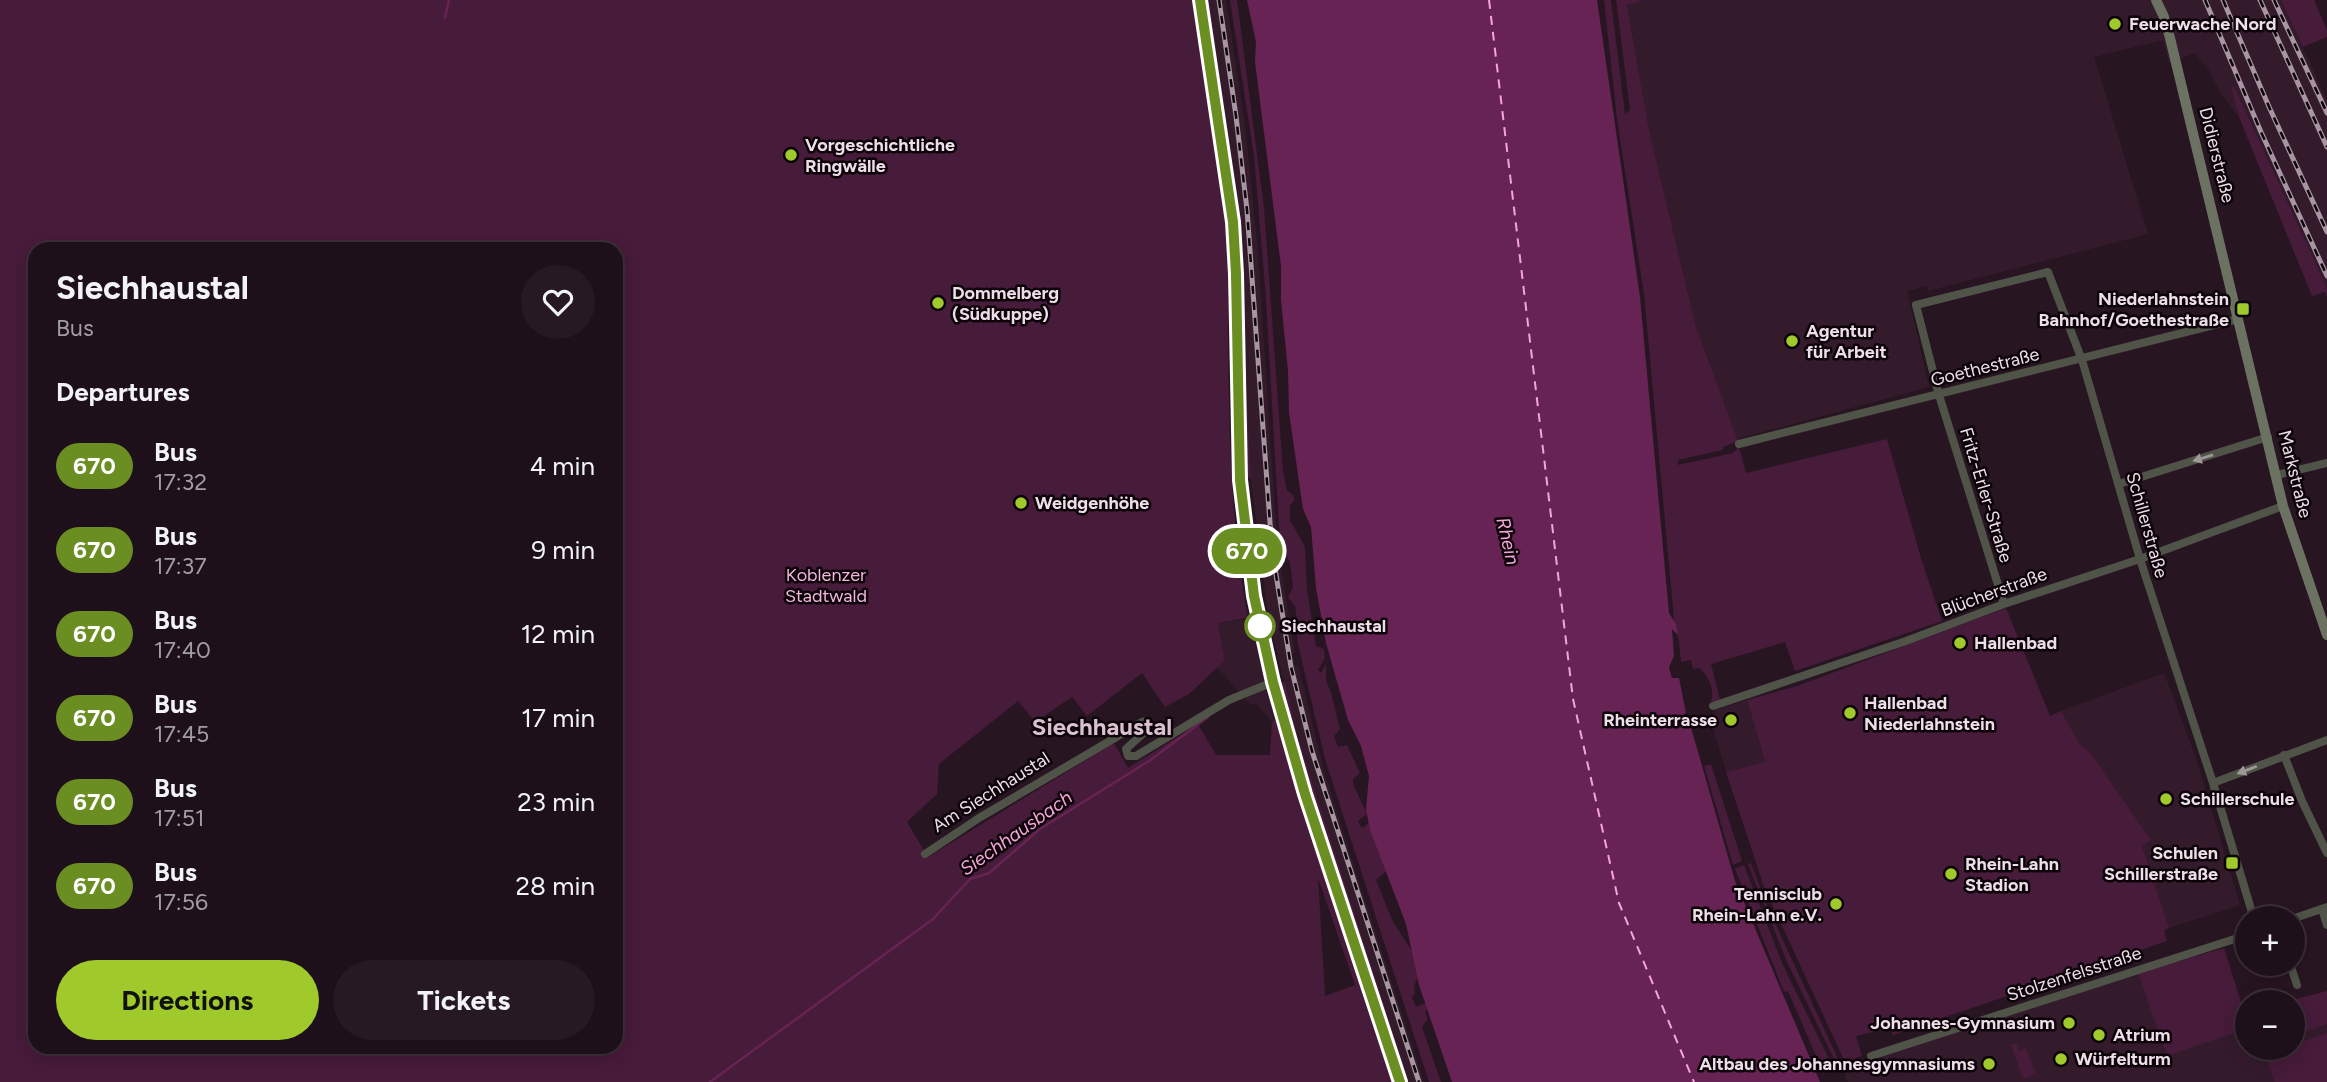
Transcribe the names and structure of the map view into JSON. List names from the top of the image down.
{
  "streets": {
    "street": [
      "Didierstraße",
      "Goethestraße",
      "Markstraße",
      "Fritz-Erler-Straße",
      "Schillerstraße",
      "Blücherstraße",
      "Am Siechhaustal",
      "Stolzenfelsstraße"
    ]
  },
  "crossings": [
    ["Didierstraße", "Goethestraße"],
    ["Didierstraße", "Markstraße"],
    ["Goethestraße", "Markstraße"],
    ["Goethestraße", "Fritz-Erler-Straße"],
    ["Goethestraße", "Schillerstraße"],
    ["Markstraße", "Blücherstraße"],
    ["Fritz-Erler-Straße", "Schillerstraße"],
    ["Fritz-Erler-Straße", "Blücherstraße"],
    ["Schillerstraße", "Blücherstraße"]
  ],
  "districts": ["Siechhaustal"],
  "water": ["Rhein", "Siechhausbach"],
  "parks": ["Koblenzer Stadtwald"],
  "places": {
    "other": [
      "Feuerwache Nord",
      "Vorgeschichtliche Ringwälle",
      "Dommelberg (Südkuppe)",
      "Agentur für Arbeit",
      "Weidgenhöhe",
      "Siechhaustal",
      "Hallenbad",
      "Hallenbad Niederlahnstein",
      "Rheinterrasse",
      "Schillerschule",
      "Rhein-Lahn Stadion",
      "Tennisclub Rhein-Lahn e.V.",
      "Johannes-Gymnasium",
      "Atrium",
      "Würfelturm",
      "Altbau des Johannesgymnasiums"
    ],
    "transit": ["Niederlahnstein Bahnhof/Goethestraße", "Schulen Schillerstraße"]
  },
  "lines": ["bus line 670"],
  "page": {
    "on_map": "670",
    "heading": [
      ["Siechhaustal", "Bus"],
      "Departures"
    ],
    "list": [
      {
        "mark": "670",
        "name": "Bus",
        "note": "17:32",
        "value": "4 min"
      },
      {
        "mark": "670",
        "name": "Bus",
        "note": "17:37",
        "value": "9 min"
      },
      {
        "mark": "670",
        "name": "Bus",
        "note": "17:40",
        "value": "12 min"
      },
      {
        "mark": "670",
        "name": "Bus",
        "note": "17:45",
        "value": "17 min"
      },
      {
        "mark": "670",
        "name": "Bus",
        "note": "17:51",
        "value": "23 min"
      },
      {
        "mark": "670",
        "name": "Bus",
        "note": "17:56",
        "value": "28 min"
      }
    ],
    "map_buttons": ["+", "−"],
    "buttons": ["Directions", "Tickets"]
  }
}
